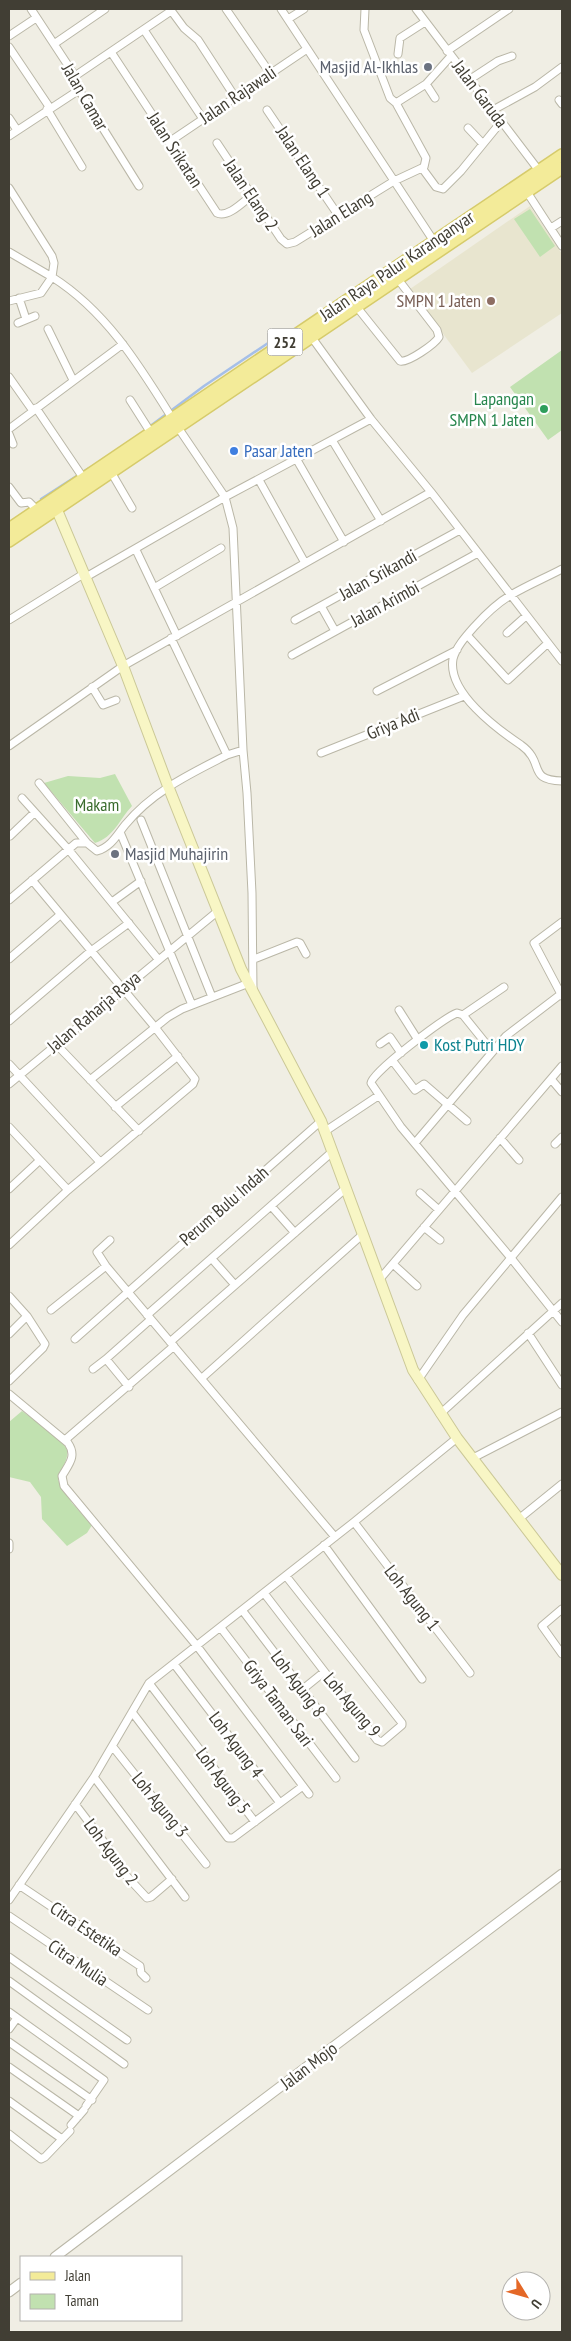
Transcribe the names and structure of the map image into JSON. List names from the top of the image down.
{
  "streets": {
    "main road": ["Jalan Raya Palur Karanganyar", "252"],
    "street": [
      "Jalan Garuda",
      "Jalan Rajawali",
      "Jalan Camar",
      "Jalan Srikatan",
      "Jalan Elang 1",
      "Jalan Elang 2",
      "Jalan Elang",
      "Jalan Srikandi",
      "Jalan Arimbi",
      "Griya Adi",
      "Jalan Raharja Raya",
      "Perum Bulu Indah",
      "Loh Agung 1",
      "Loh Agung 8",
      "Griya Taman Sari",
      "Loh Agung 9",
      "Loh Agung 4",
      "Loh Agung 5",
      "Loh Agung 3",
      "Loh Agung 2",
      "Citra Estetika",
      "Citra Mulia",
      "Jalan Mojo"
    ]
  },
  "crossings": [
    ["Jalan Garuda", "Jalan Raya Palur Karanganyar"],
    ["Jalan Rajawali", "Jalan Srikatan"],
    ["Jalan Srikatan", "Jalan Elang 2"],
    ["Jalan Elang 1", "Jalan Elang"],
    ["Jalan Elang 2", "Jalan Elang"]
  ],
  "parks": ["Makam"],
  "places": [
    "Masjid Al-Ikhlas",
    "SMPN 1 Jaten",
    "Lapangan SMPN 1 Jaten",
    "Pasar Jaten",
    "Masjid Muhajirin",
    "Kost Putri HDY"
  ],
  "legend": ["Jalan", "Taman"],
  "north": "bottom right"
}
